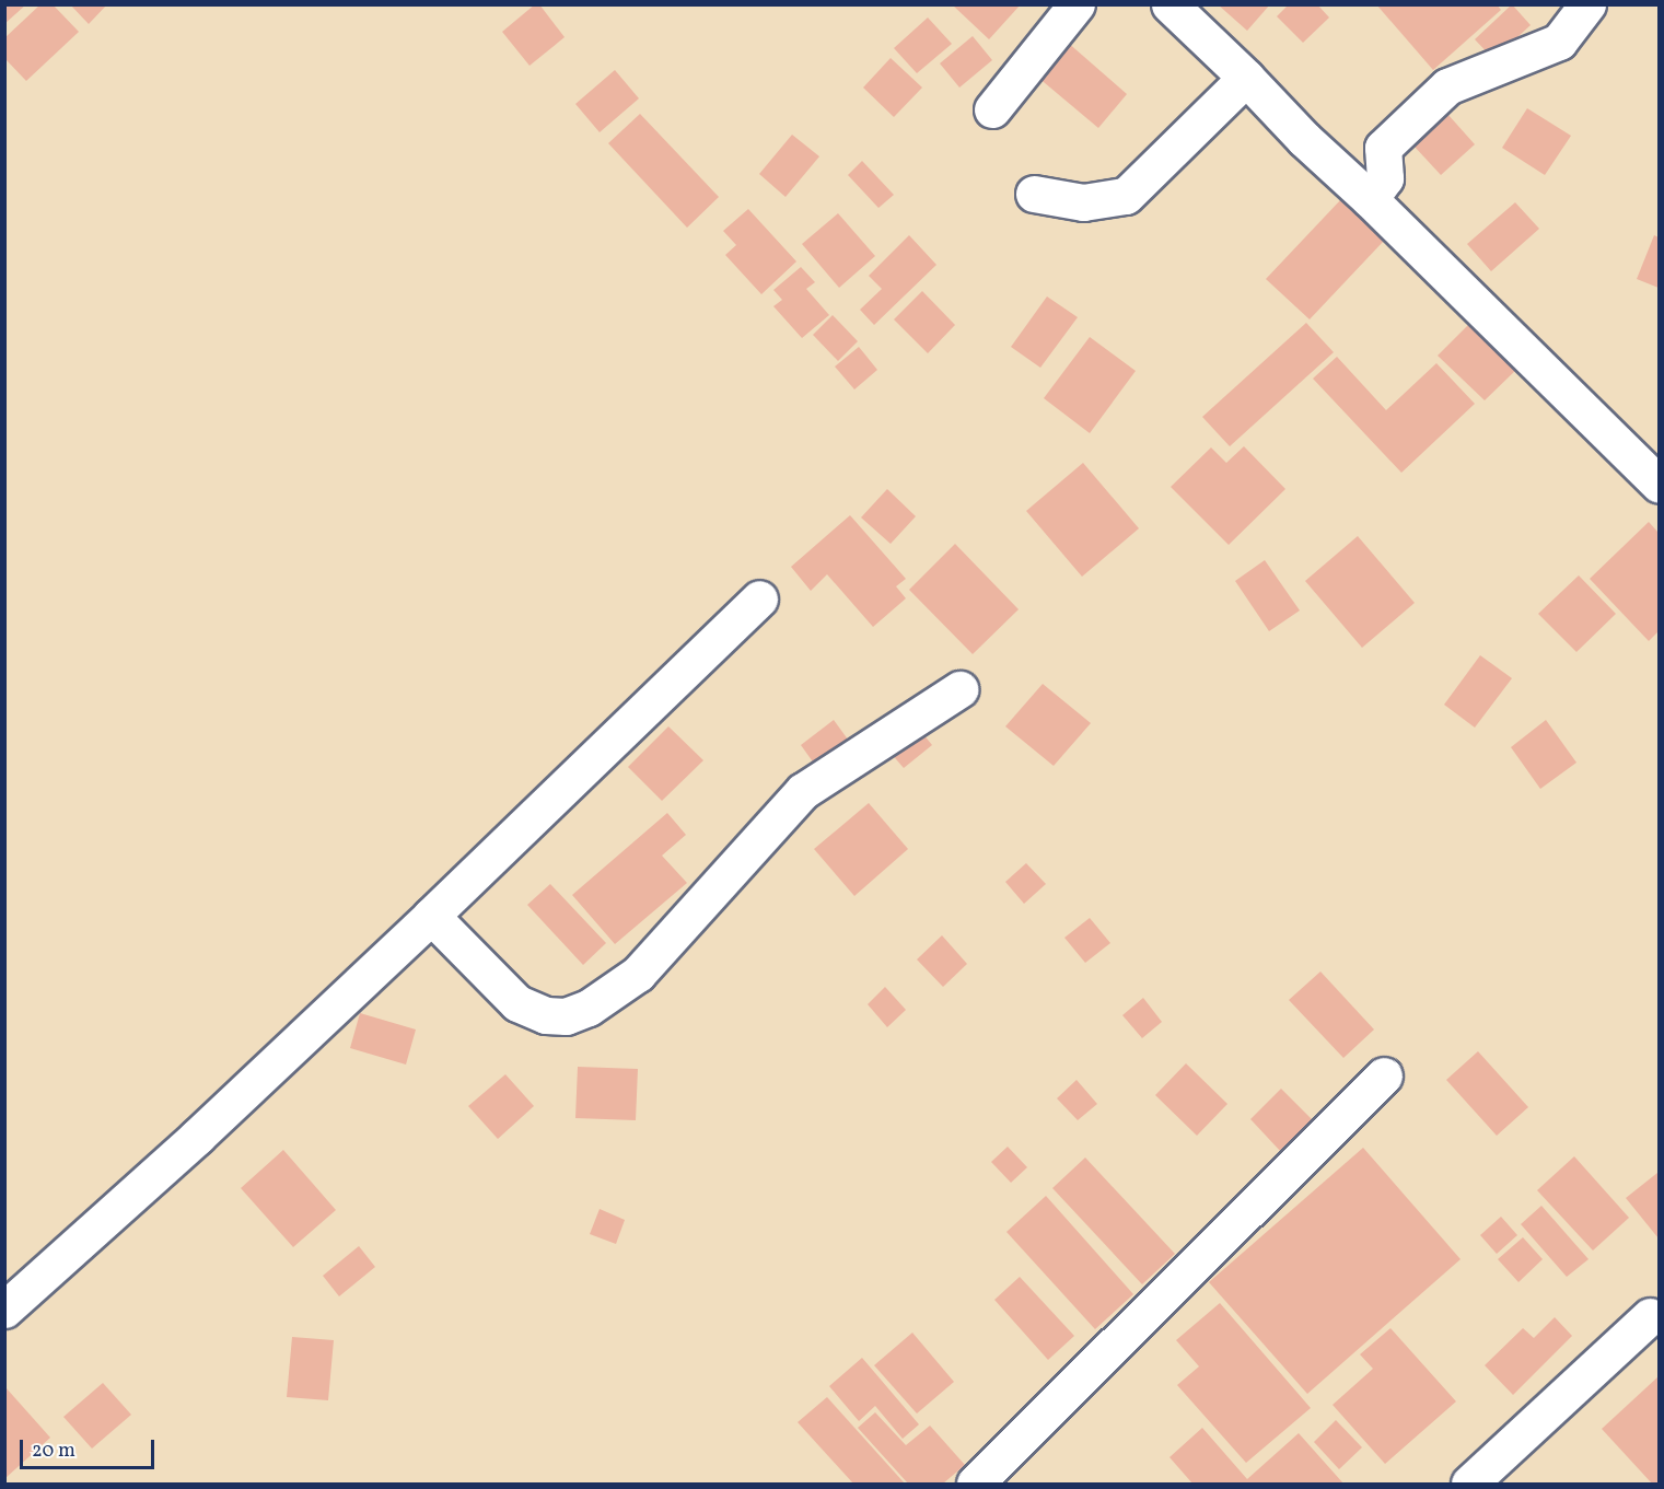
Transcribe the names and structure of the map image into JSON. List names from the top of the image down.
{
  "scale_bar": "20 m"
}
